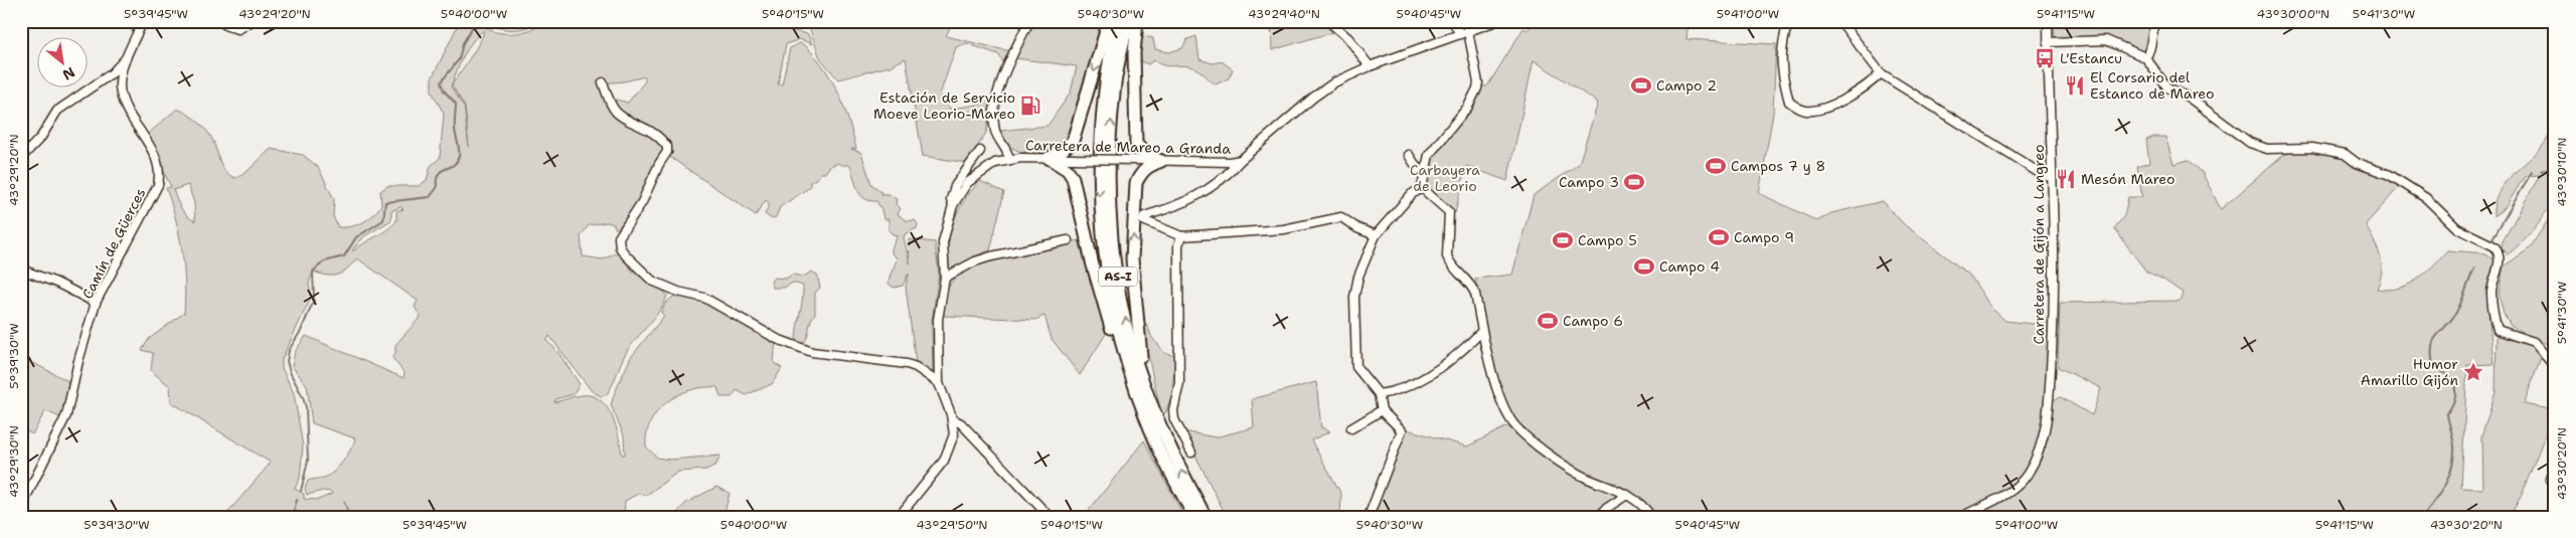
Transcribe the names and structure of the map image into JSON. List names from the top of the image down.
{
  "streets": {
    "highway": ["AS-I"],
    "street": ["Carretera de Mareo a Granda", "Camín de Güerces", "Carretera de Gijón a Langreo"]
  },
  "parks": ["Carbayera de Leorio"],
  "places": {
    "bus stop": ["L'Estancu"],
    "sports": [
      "Campo 2",
      "Campos 7 y 8",
      "Campo 3",
      "Campo 9",
      "Campo 5",
      "Campo 4",
      "Campo 6"
    ],
    "restaurant": ["El Corsario del Estanco de Mareo", "Mesón Mareo"],
    "fuel station": ["Estación de Servicio Moeve Leorio-Mareo"],
    "place": ["Humor Amarillo Gijón"]
  },
  "north": "bottom right",
  "coordinates": [
    "5°39'45\"W",
    "43°29'20\"N",
    "5°40'00\"W",
    "5°40'15\"W",
    "5°40'30\"W",
    "43°29'40\"N",
    "5°40'45\"W",
    "5°41'00\"W",
    "5°41'15\"W",
    "43°30'00\"N",
    "5°41'30\"W",
    "43°30'10\"N",
    "5°39'30\"W",
    "43°29'30\"N",
    "43°30'20\"N",
    "43°29'50\"N"
  ]
}
